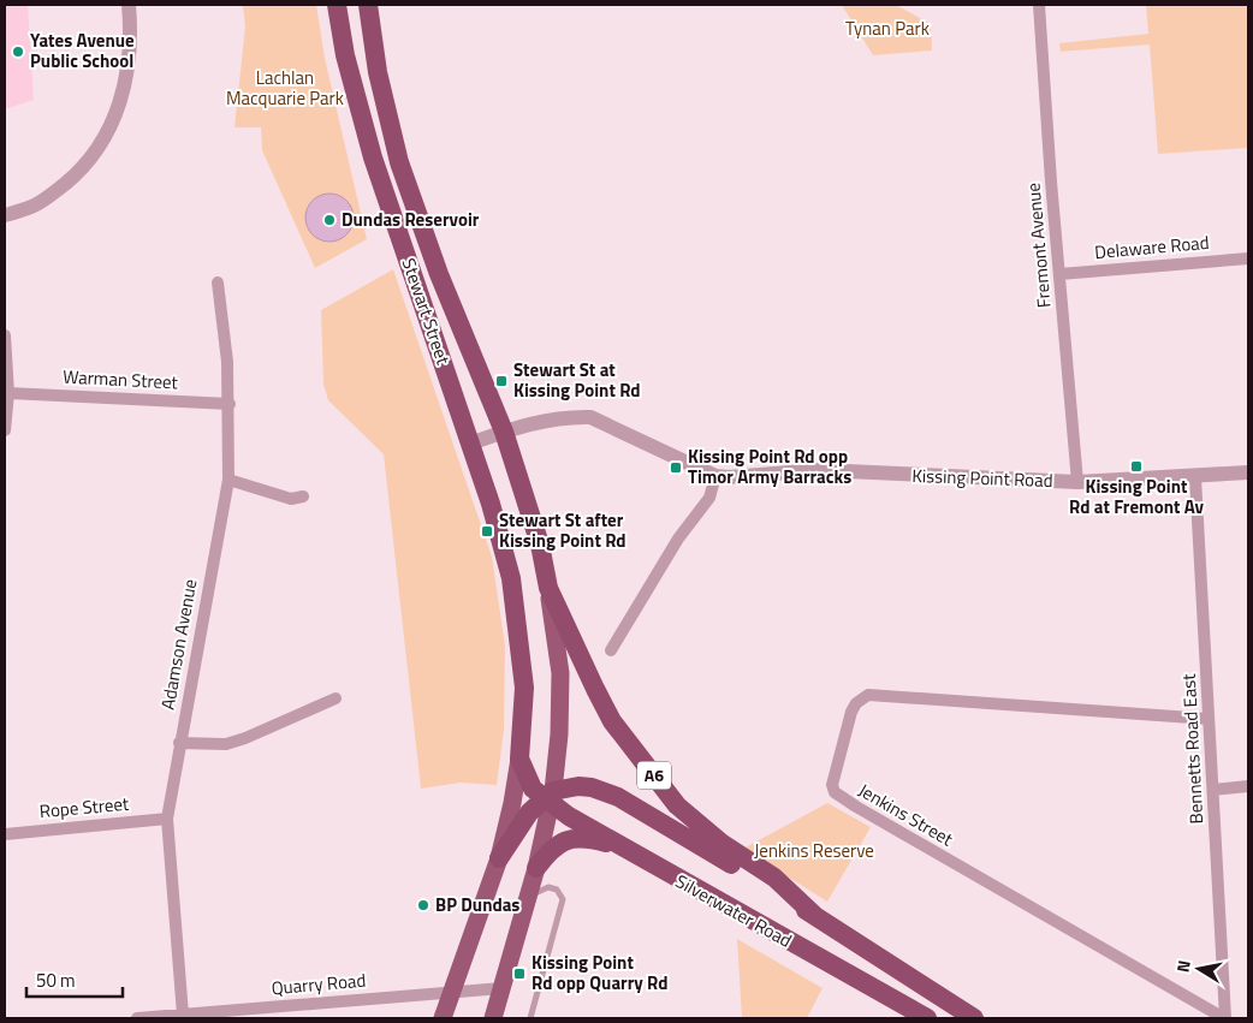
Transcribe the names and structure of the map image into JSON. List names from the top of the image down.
{
  "streets": {
    "highway": ["Stewart Street", "A6", "Silverwater Road"],
    "street": [
      "Fremont Avenue",
      "Delaware Road",
      "Warman Street",
      "Kissing Point Road",
      "Adamson Avenue",
      "Bennetts Road East",
      "Rope Street",
      "Jenkins Street",
      "Quarry Road"
    ]
  },
  "crossings": [
    ["Fremont Avenue", "Delaware Road"],
    ["Fremont Avenue", "Kissing Point Road"],
    ["Stewart Street", "Kissing Point Road"],
    ["Stewart Street", "A6"],
    ["Warman Street", "Adamson Avenue"],
    ["Kissing Point Road", "Bennetts Road East"],
    ["Kissing Point Road", "A6"],
    ["Adamson Avenue", "Rope Street"],
    ["Adamson Avenue", "Quarry Road"],
    ["Bennetts Road East", "Jenkins Street"],
    ["A6", "Silverwater Road"]
  ],
  "parks": ["Tynan Park", "Lachlan Macquarie Park", "Jenkins Reserve"],
  "places": {
    "other": ["Yates Avenue Public School", "Dundas Reservoir", "BP Dundas"],
    "transit": [
      "Stewart St at Kissing Point Rd",
      "Kissing Point Rd at Fremont Av",
      "Kissing Point Rd opp Timor Army Barracks",
      "Stewart St after Kissing Point Rd",
      "Kissing Point Rd opp Quarry Rd"
    ]
  },
  "scale_bar": "50 m",
  "north": "left"
}
